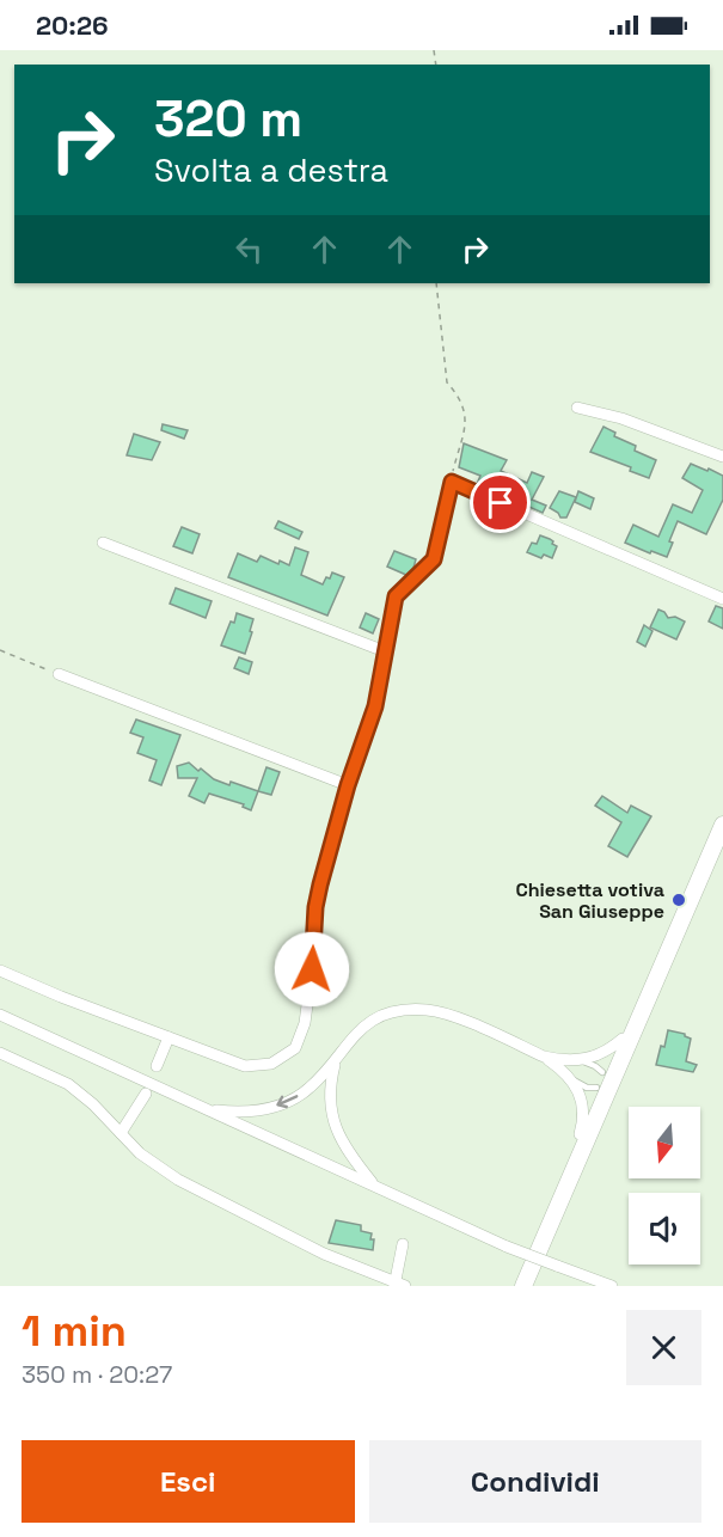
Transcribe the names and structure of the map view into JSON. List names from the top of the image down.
{
  "places": ["Chiesetta votiva San Giuseppe"],
  "north": "bottom",
  "page": {
    "status": "20:26",
    "turn": ["320 m", "Svolta a destra"],
    "heading": ["1 min", "350 m · 20:27"],
    "buttons": ["Esci", "Condividi"]
  }
}
